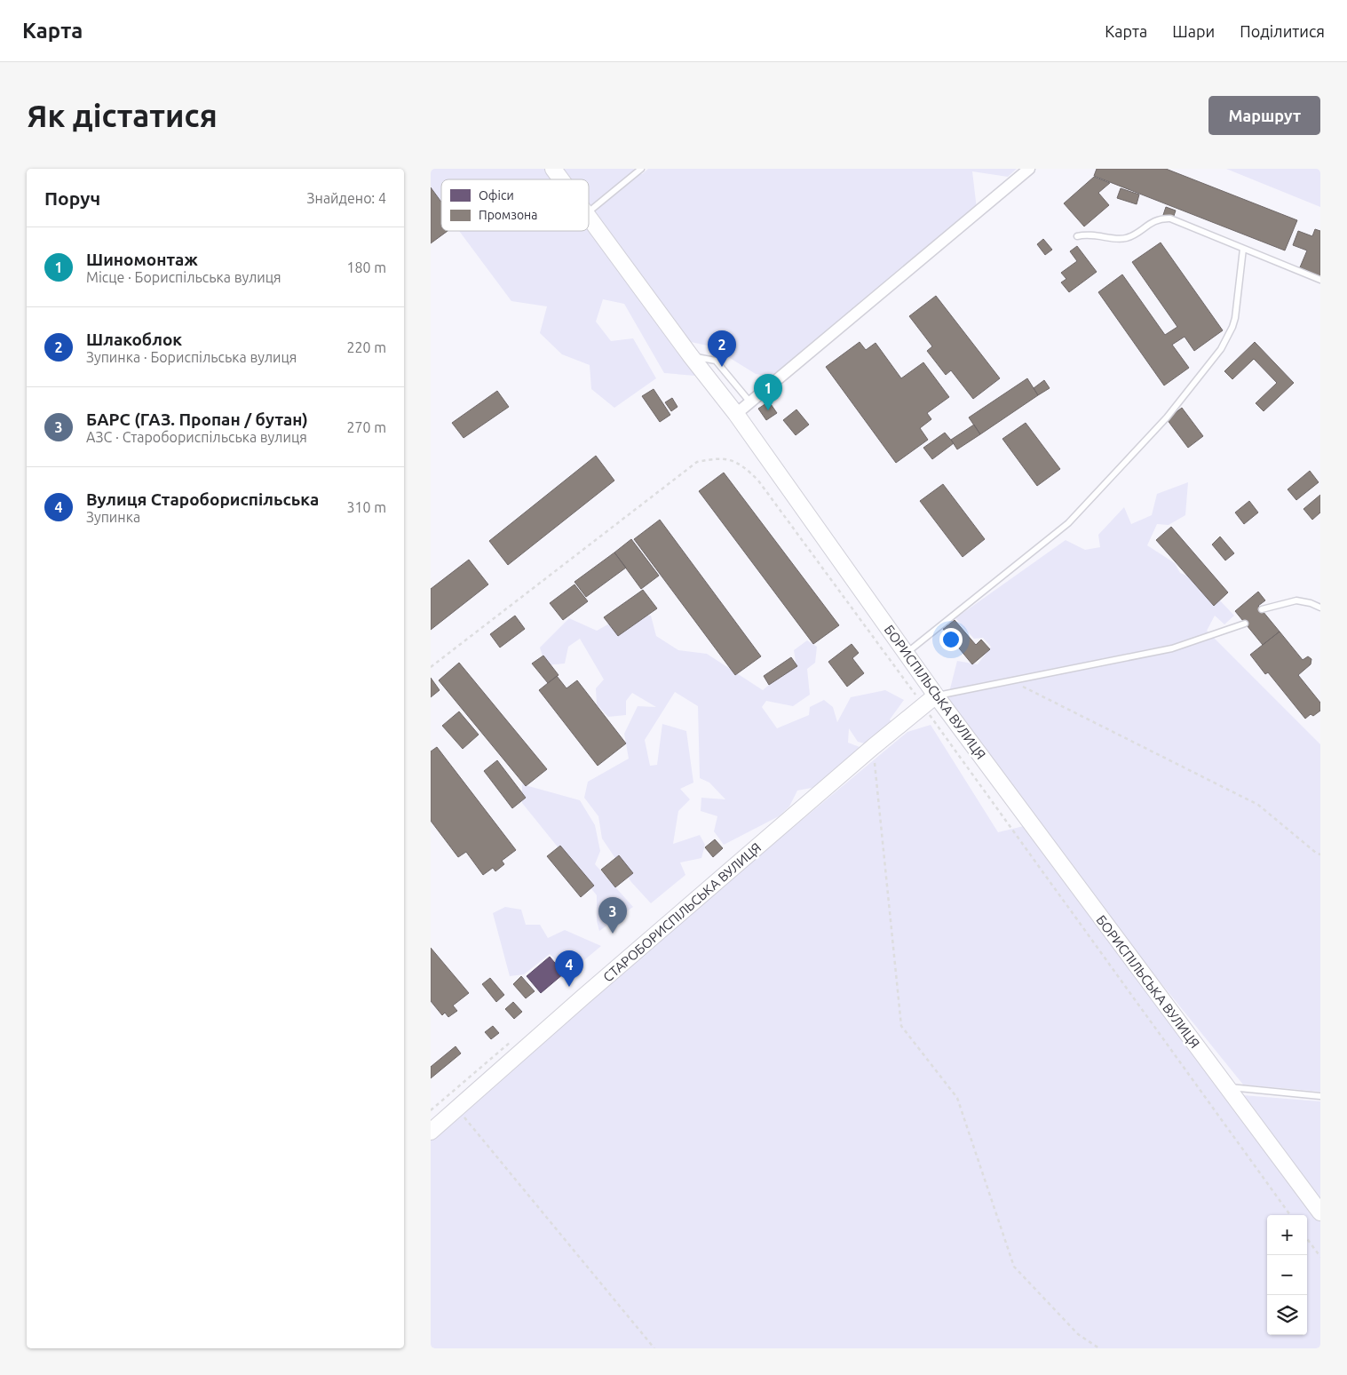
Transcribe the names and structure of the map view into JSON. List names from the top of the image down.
{
  "streets": {
    "main road": ["БОРИСПІЛЬСЬКА ВУЛИЦЯ", "СТАРОБОРИСПІЛЬСЬКА ВУЛИЦЯ"]
  },
  "crossings": [
    ["БОРИСПІЛЬСЬКА ВУЛИЦЯ", "СТАРОБОРИСПІЛЬСЬКА ВУЛИЦЯ"]
  ],
  "legend": ["Офіси", "Промзона"],
  "page": {
    "header": "Карта",
    "nav": ["Карта", "Шари", "Поділитися"],
    "buttons": "Маршрут",
    "title": "Як дістатися",
    "heading": ["Поруч", "Знайдено: 4"],
    "list": [
      {
        "mark": "1",
        "name": "Шиномонтаж",
        "note": "Місце · Бориспільська вулиця",
        "value": "180 m"
      },
      {
        "mark": "2",
        "name": "Шлакоблок",
        "note": "Зупинка · Бориспільська вулиця",
        "value": "220 m"
      },
      {
        "mark": "3",
        "name": "БАРС (ГАЗ. Пропан / бутан)",
        "note": "АЗС · Старобориспільська вулиця",
        "value": "270 m"
      },
      {
        "mark": "4",
        "name": "Вулиця Старобориспільська",
        "note": "Зупинка",
        "value": "310 m"
      }
    ],
    "pins": [
      "2",
      "1",
      "3",
      "4"
    ],
    "map_buttons": ["+", "−"]
  }
}
